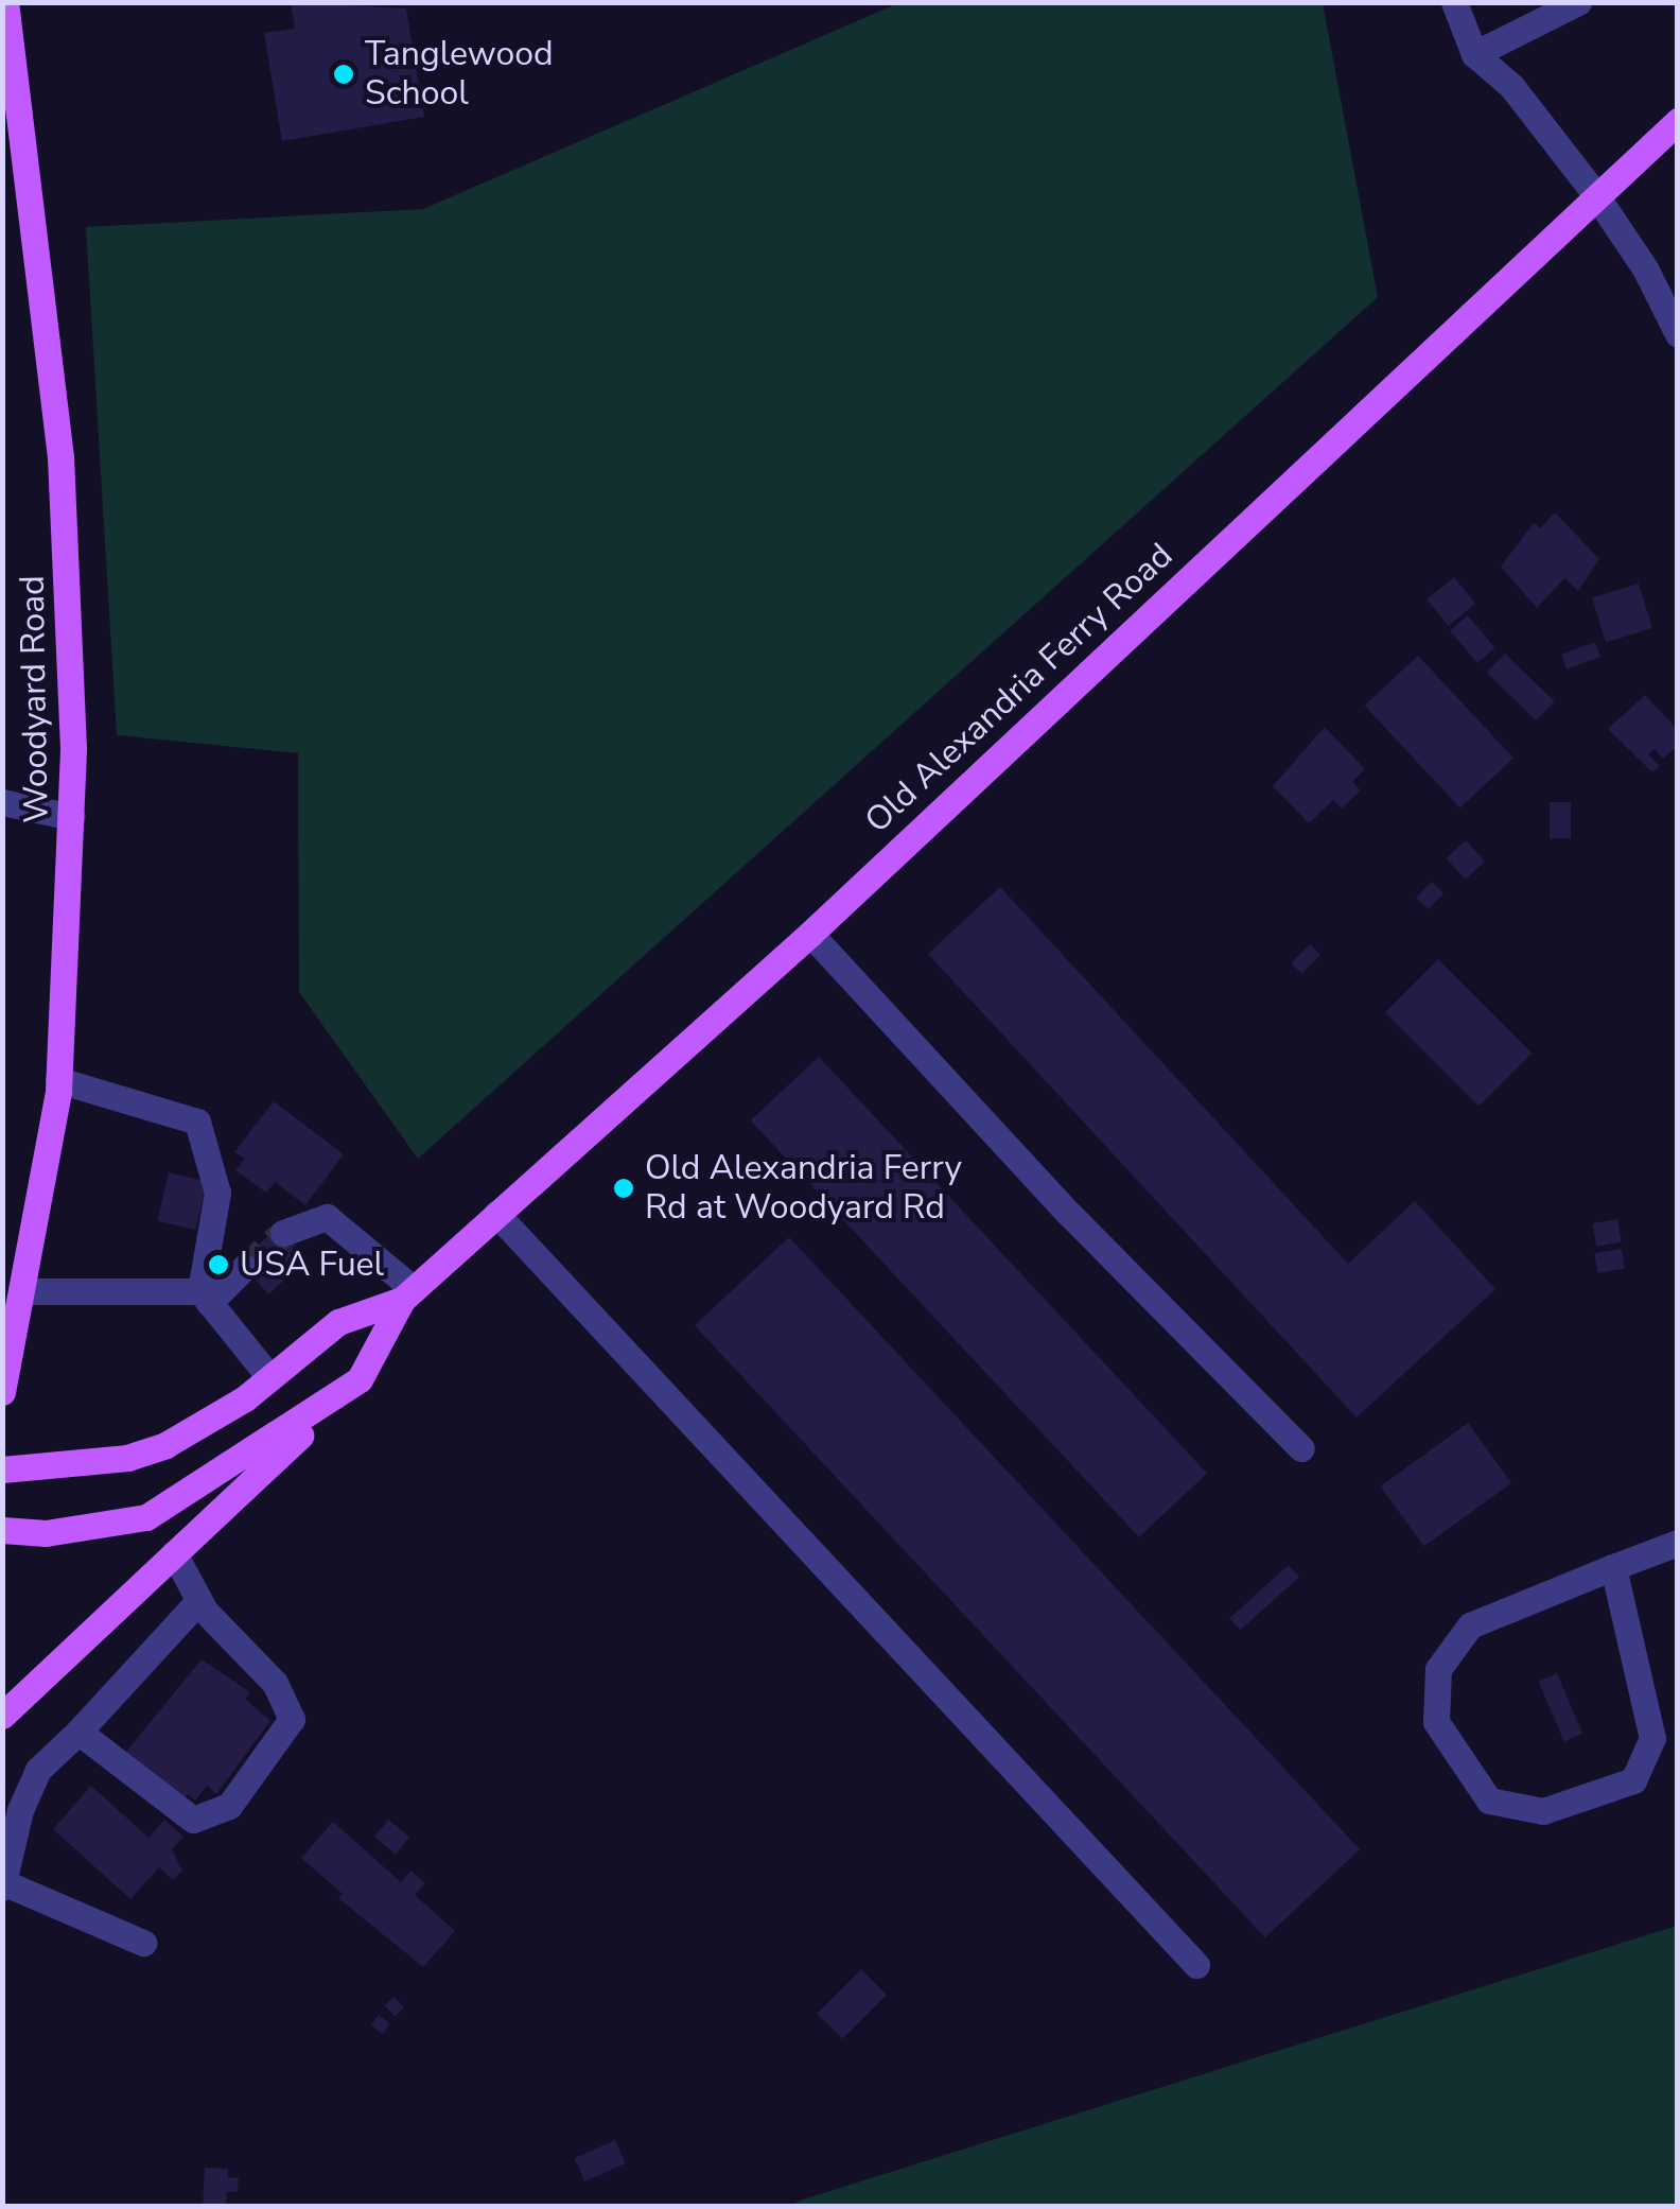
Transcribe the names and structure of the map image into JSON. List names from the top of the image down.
{
  "streets": {
    "main road": ["Old Alexandria Ferry Road", "Woodyard Road"]
  },
  "places": ["Tanglewood School", "Old Alexandria Ferry Rd at Woodyard Rd", "USA Fuel"]
}
